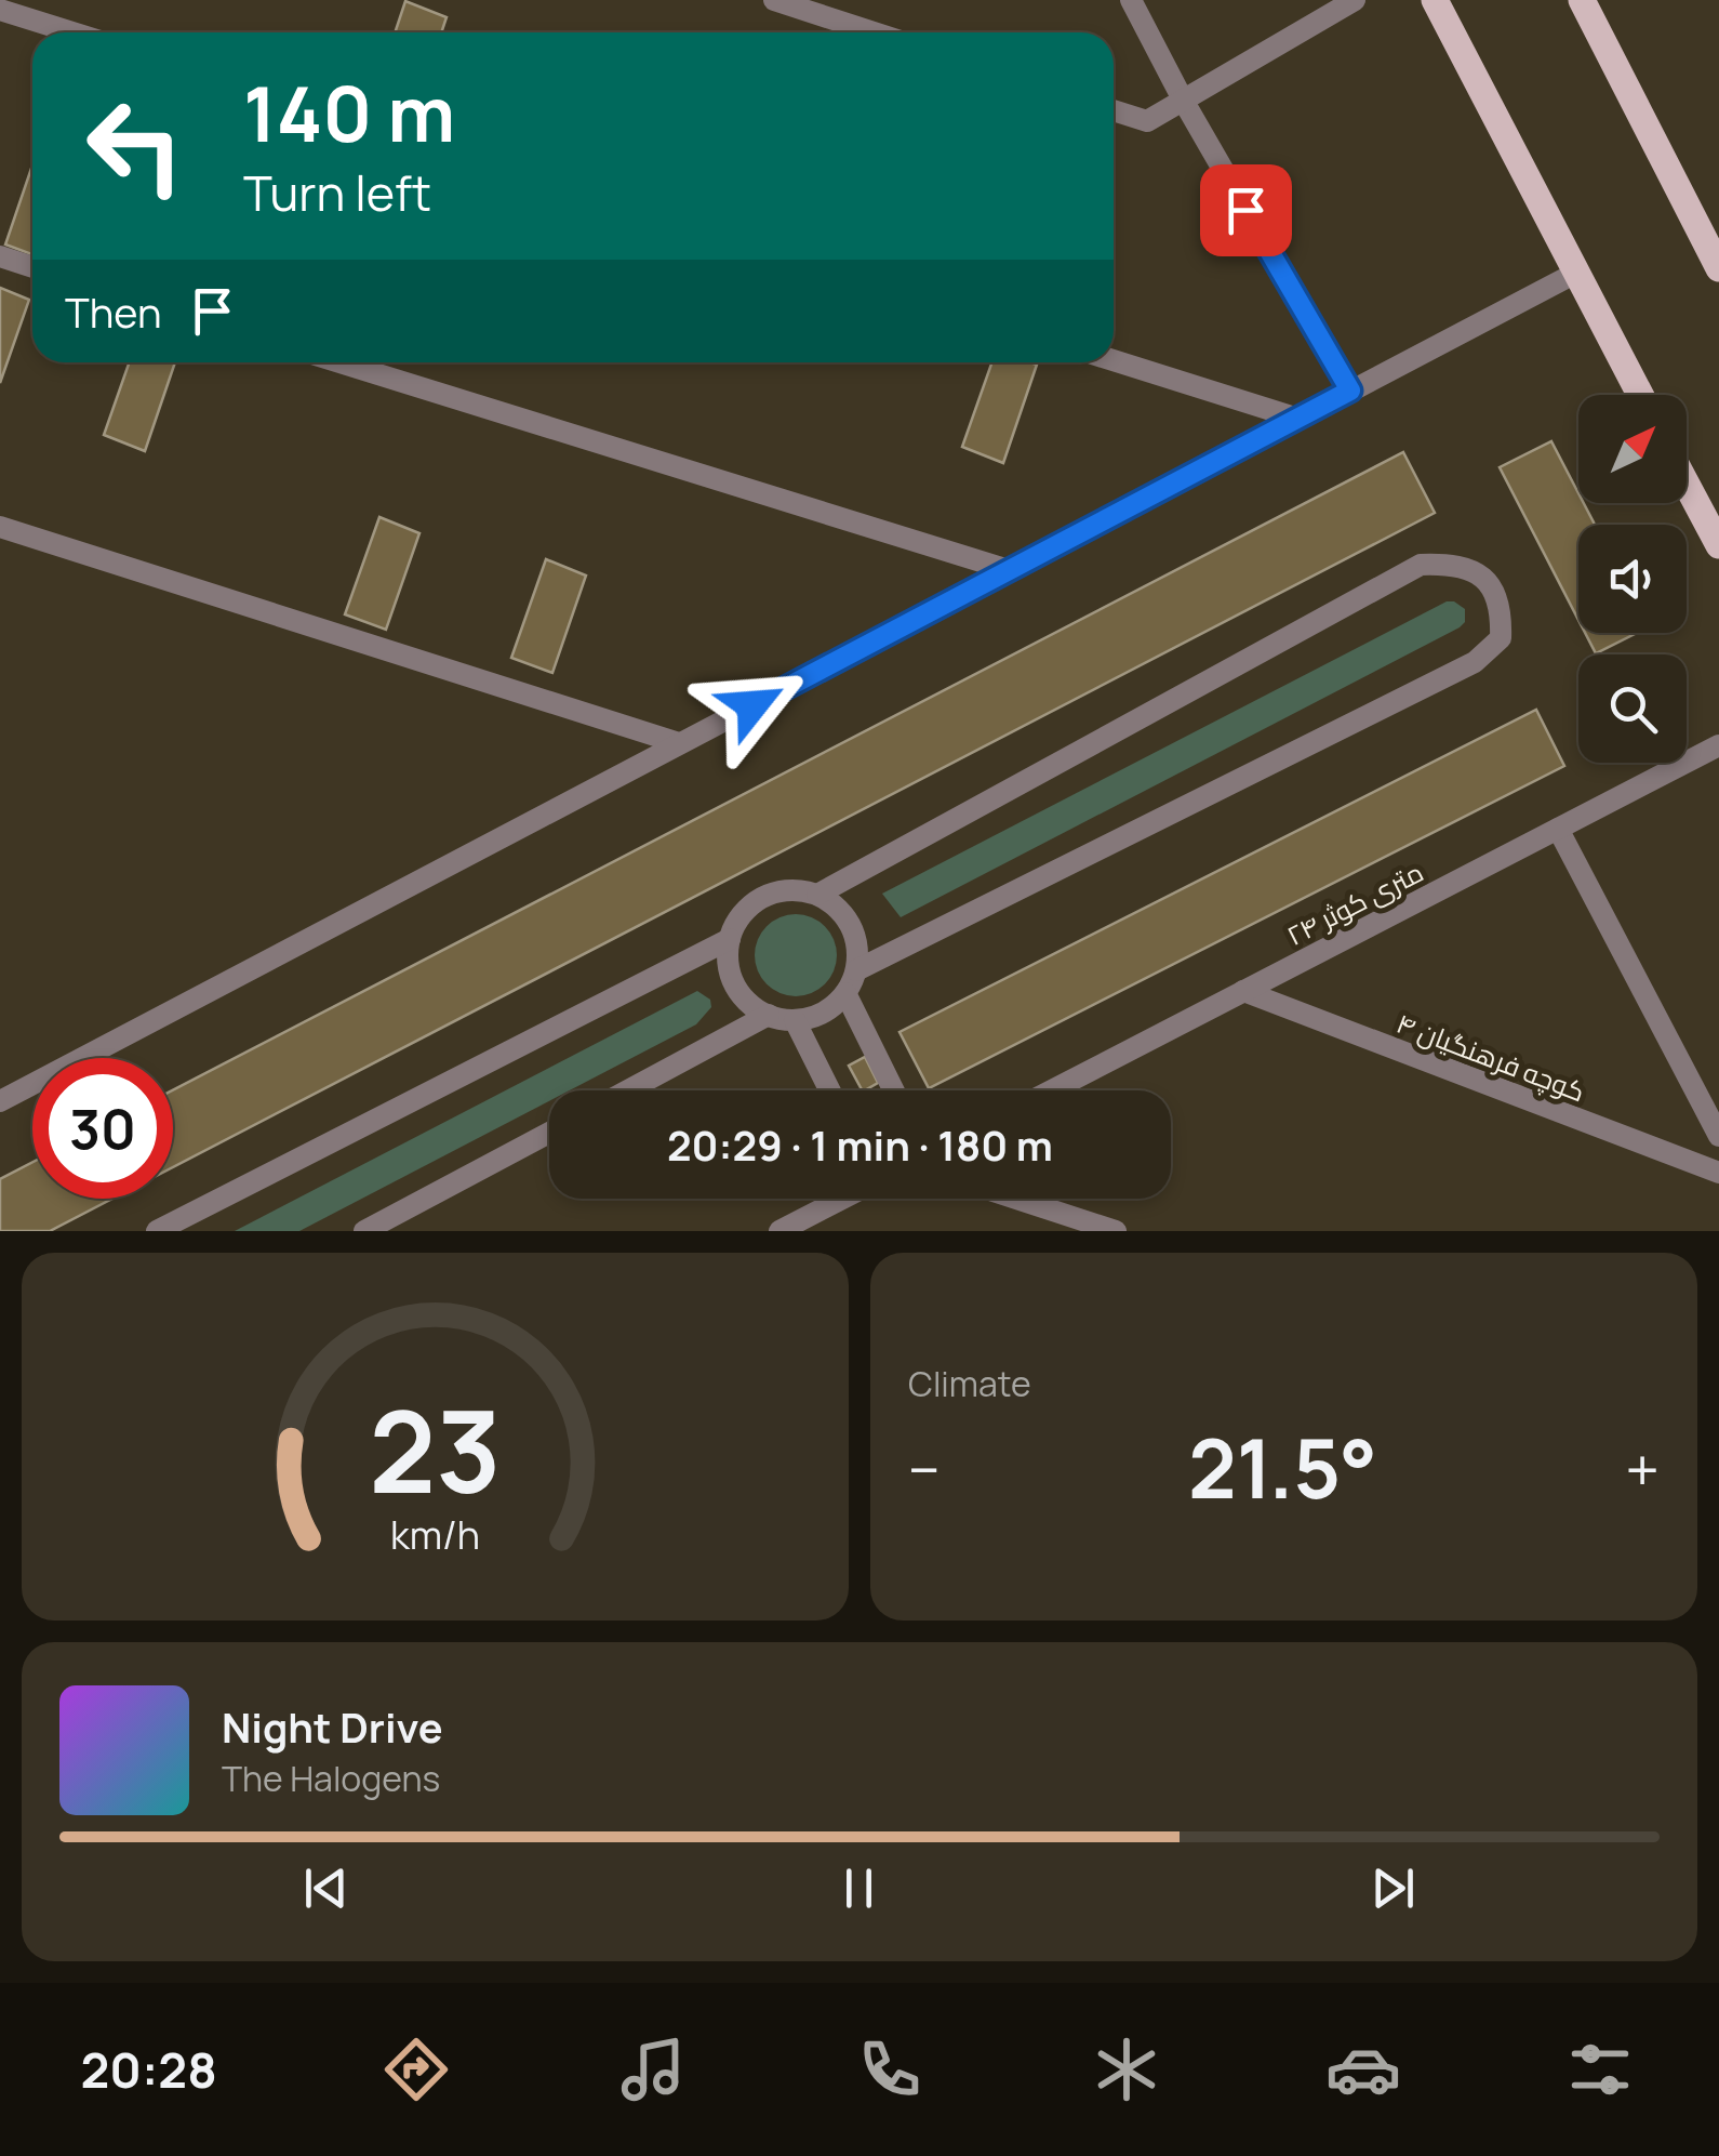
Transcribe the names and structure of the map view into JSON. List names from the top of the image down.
{
  "streets": {
    "street": ["۲۴ متری کوثر", "کوچه فرهنگیان ۴"]
  },
  "crossings": [
    ["۲۴ متری کوثر", "کوچه فرهنگیان ۴"]
  ],
  "north": "top right",
  "page": {
    "turn": ["140 m", "Turn left"],
    "then": "Then",
    "limit": "30",
    "trip": "20:29 · 1 min · 180 m",
    "tile": "Climate",
    "heat": ["−", "21.5°", "+"],
    "song": ["Night Drive", "The Halogens"],
    "tabs": "20:28",
    "gauge": ["23", "km/h"]
  }
}
